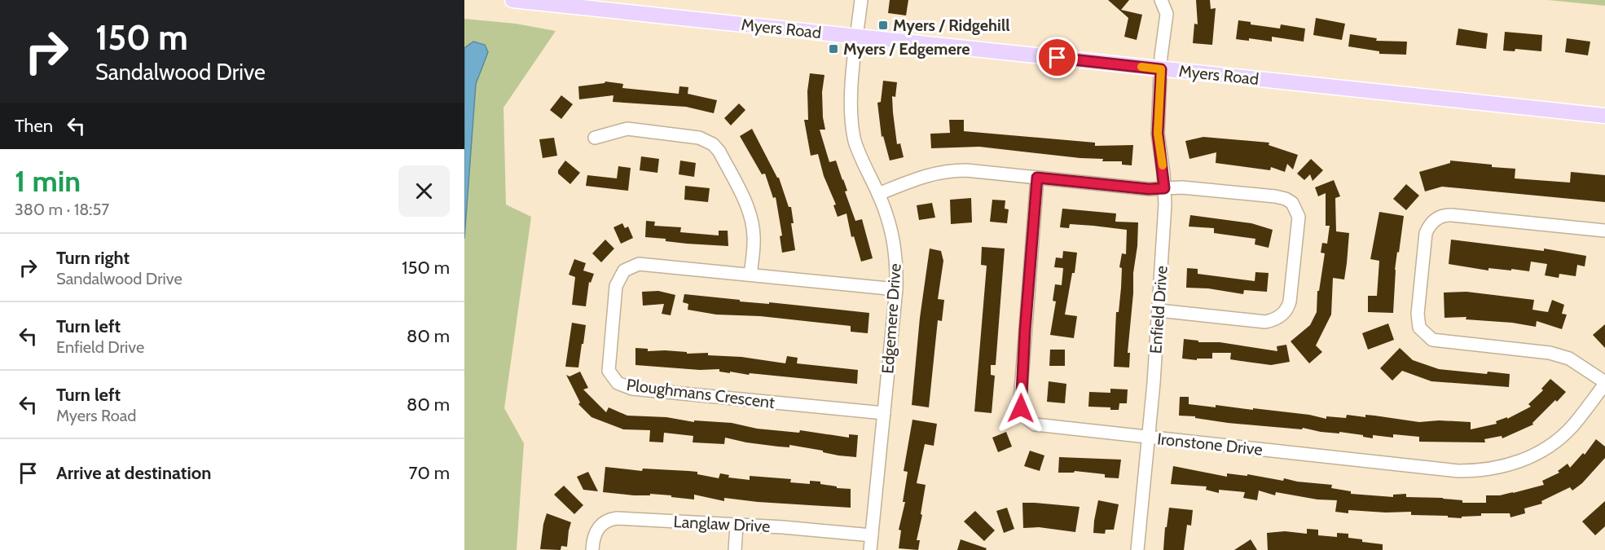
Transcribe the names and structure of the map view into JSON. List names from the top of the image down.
{
  "streets": {
    "main road": ["Myers Road"],
    "street": [
      "Enfield Drive",
      "Edgemere Drive",
      "Ploughmans Crescent",
      "Ironstone Drive",
      "Langlaw Drive"
    ]
  },
  "crossings": [
    ["Myers Road", "Enfield Drive"],
    ["Myers Road", "Edgemere Drive"],
    ["Enfield Drive", "Ironstone Drive"],
    ["Edgemere Drive", "Ploughmans Crescent"],
    ["Edgemere Drive", "Langlaw Drive"]
  ],
  "places": {
    "transit": ["Myers / Ridgehill", "Myers / Edgemere"]
  },
  "page": {
    "turn": ["150 m", "Sandalwood Drive"],
    "then": "Then",
    "heading": ["1 min", "380 m · 18:57"],
    "list": [
      {
        "name": "Turn right",
        "note": "Sandalwood Drive",
        "value": "150 m"
      },
      {
        "name": "Turn left",
        "note": "Enfield Drive",
        "value": "80 m"
      },
      {
        "name": "Turn left",
        "note": "Myers Road",
        "value": "80 m"
      },
      {
        "name": "Arrive at destination",
        "value": "70 m"
      }
    ]
  }
}
